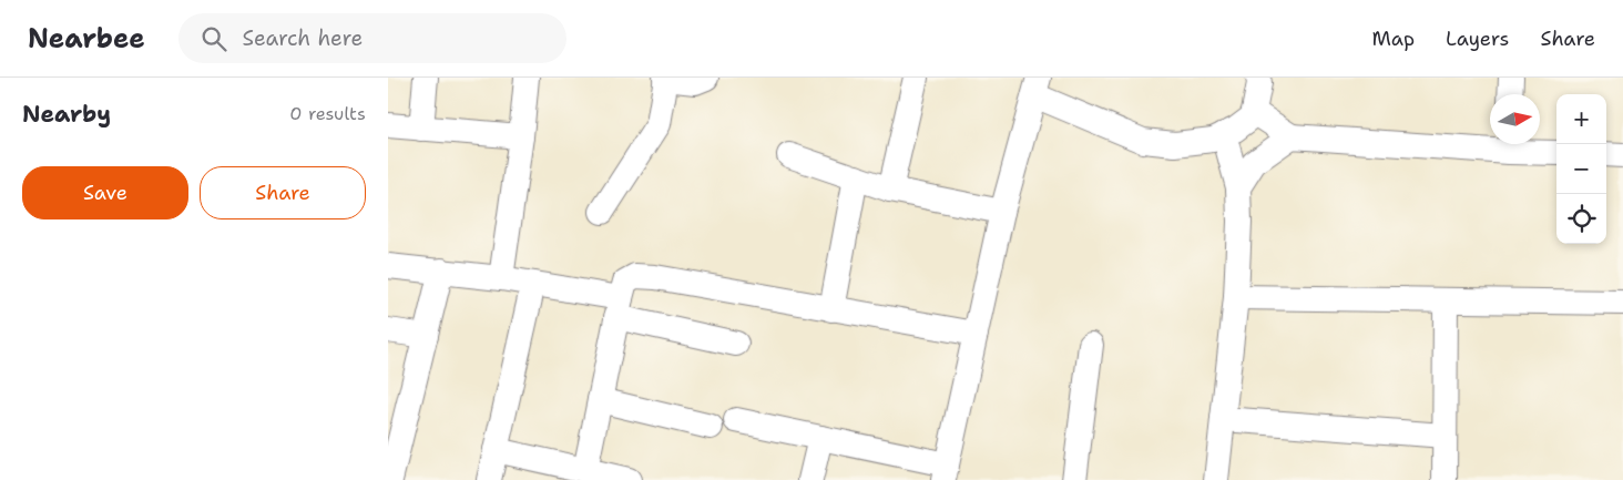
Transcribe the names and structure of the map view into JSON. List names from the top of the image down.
{
  "north": "right",
  "page": {
    "header": "Nearbee",
    "search": "Search here",
    "nav": ["Map", "Layers", "Share"],
    "heading": ["Nearby", "0 results"],
    "map_buttons": ["+", "−"],
    "buttons": ["Save", "Share"]
  }
}
